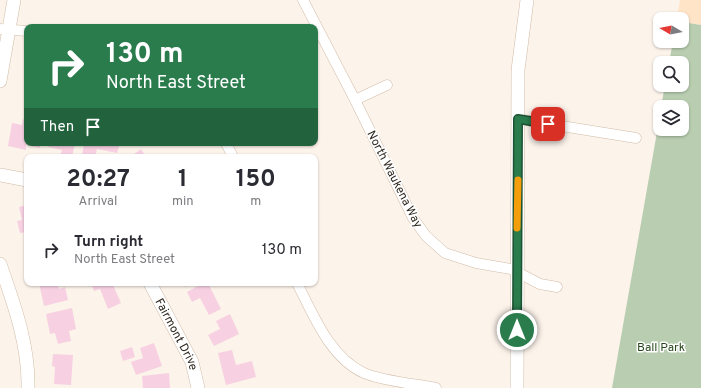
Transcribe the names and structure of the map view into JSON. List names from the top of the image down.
{
  "streets": {
    "street": ["North Waukena Way", "Fairmont Drive"]
  },
  "parks": ["Ball Park"],
  "north": "left",
  "page": {
    "turn": ["130 m", "North East Street"],
    "then": "Then",
    "eta": [
      "20:27",
      "Arrival",
      "1",
      "min",
      "150",
      "m"
    ],
    "list": [
      {
        "name": "Turn right",
        "note": "North East Street",
        "value": "130 m"
      }
    ]
  }
}
